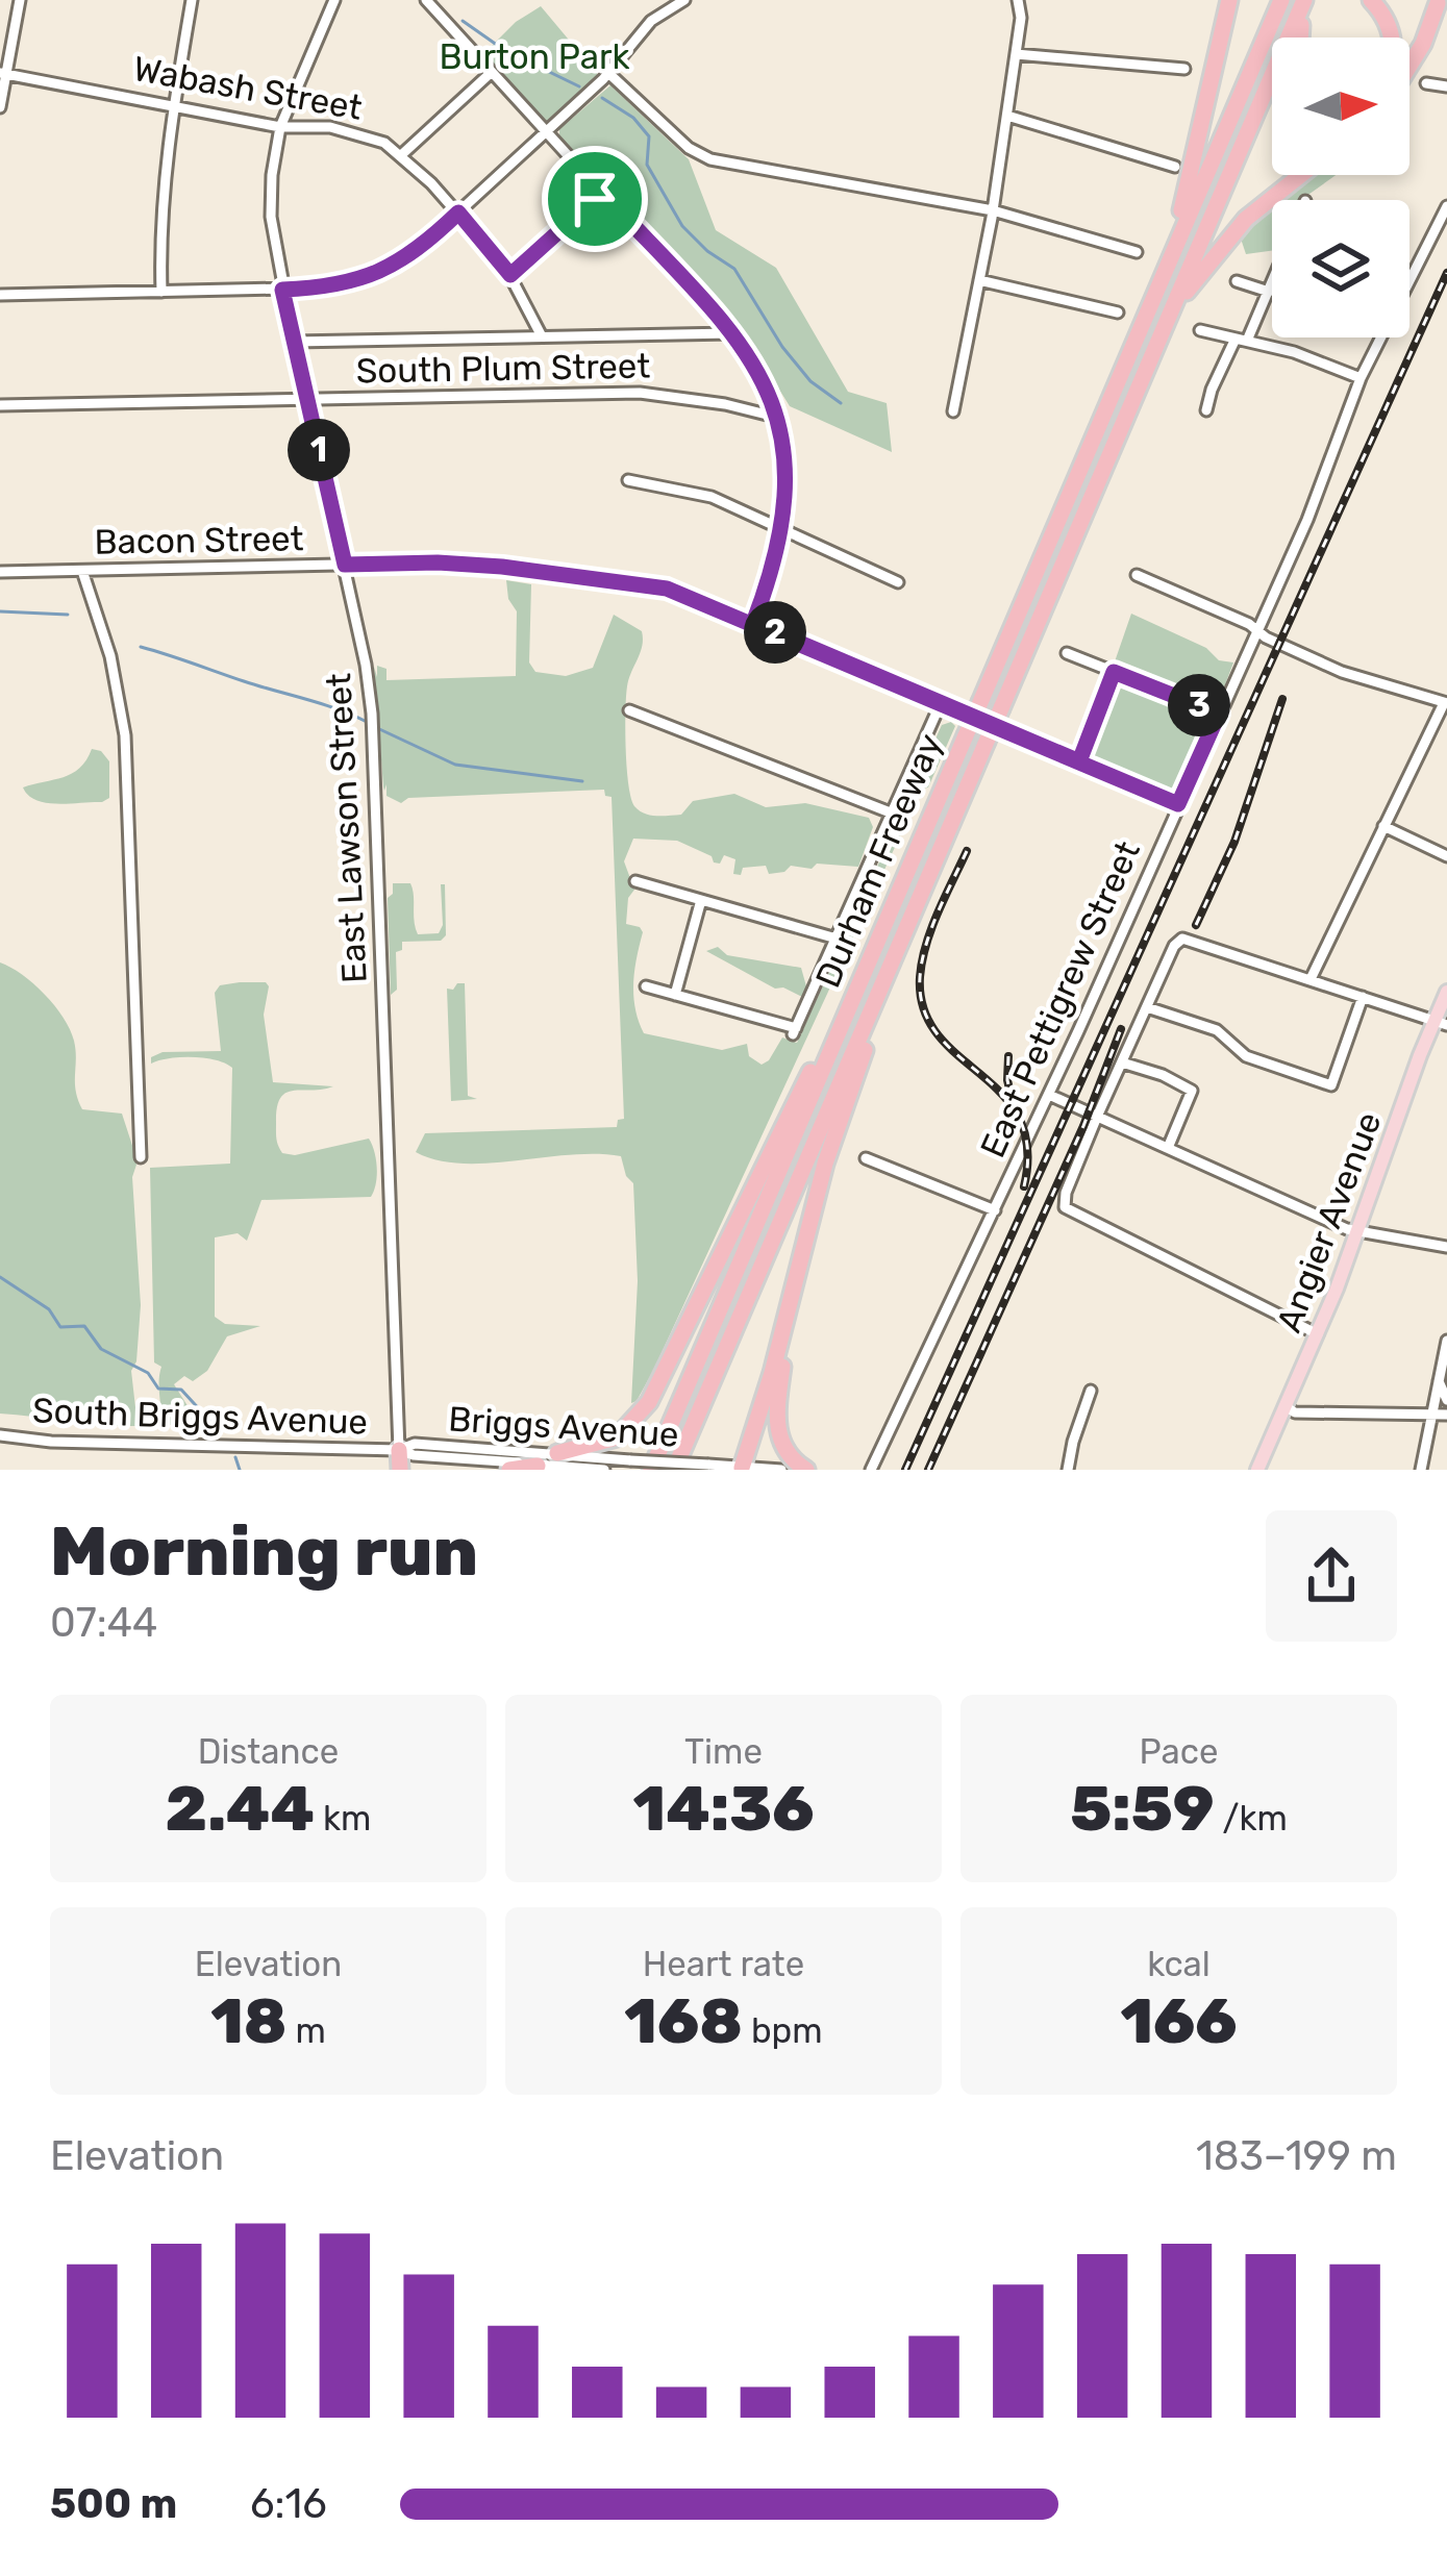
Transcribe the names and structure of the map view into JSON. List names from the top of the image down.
{
  "streets": {
    "highway": ["Durham Freeway"],
    "main road": ["Angier Avenue"],
    "street": [
      "Wabash Street",
      "South Plum Street",
      "Bacon Street",
      "East Lawson Street",
      "East Pettigrew Street",
      "South Briggs Avenue",
      "Briggs Avenue"
    ]
  },
  "crossings": [
    ["Wabash Street", "East Lawson Street"],
    ["South Plum Street", "East Lawson Street"],
    ["Bacon Street", "East Lawson Street"],
    ["Bacon Street", "East Pettigrew Street"],
    ["East Lawson Street", "South Briggs Avenue"],
    ["East Lawson Street", "Briggs Avenue"],
    ["South Briggs Avenue", "Briggs Avenue"]
  ],
  "parks": ["Burton Park"],
  "north": "right",
  "page": {
    "pins": ["1", "2", "3"],
    "heading": ["Morning run", "07:44"],
    "stats": [
      ["Distance", "2.44 km"],
      ["Time", "14:36"],
      ["Pace", "5:59 /km"],
      ["Elevation", "18 m"],
      ["Heart rate", "168 bpm"],
      ["kcal", "166"]
    ],
    "chart": ["Elevation", "183–199 m"],
    "list": [
      {
        "name": "500 m",
        "note": "6:16"
      }
    ]
  }
}
